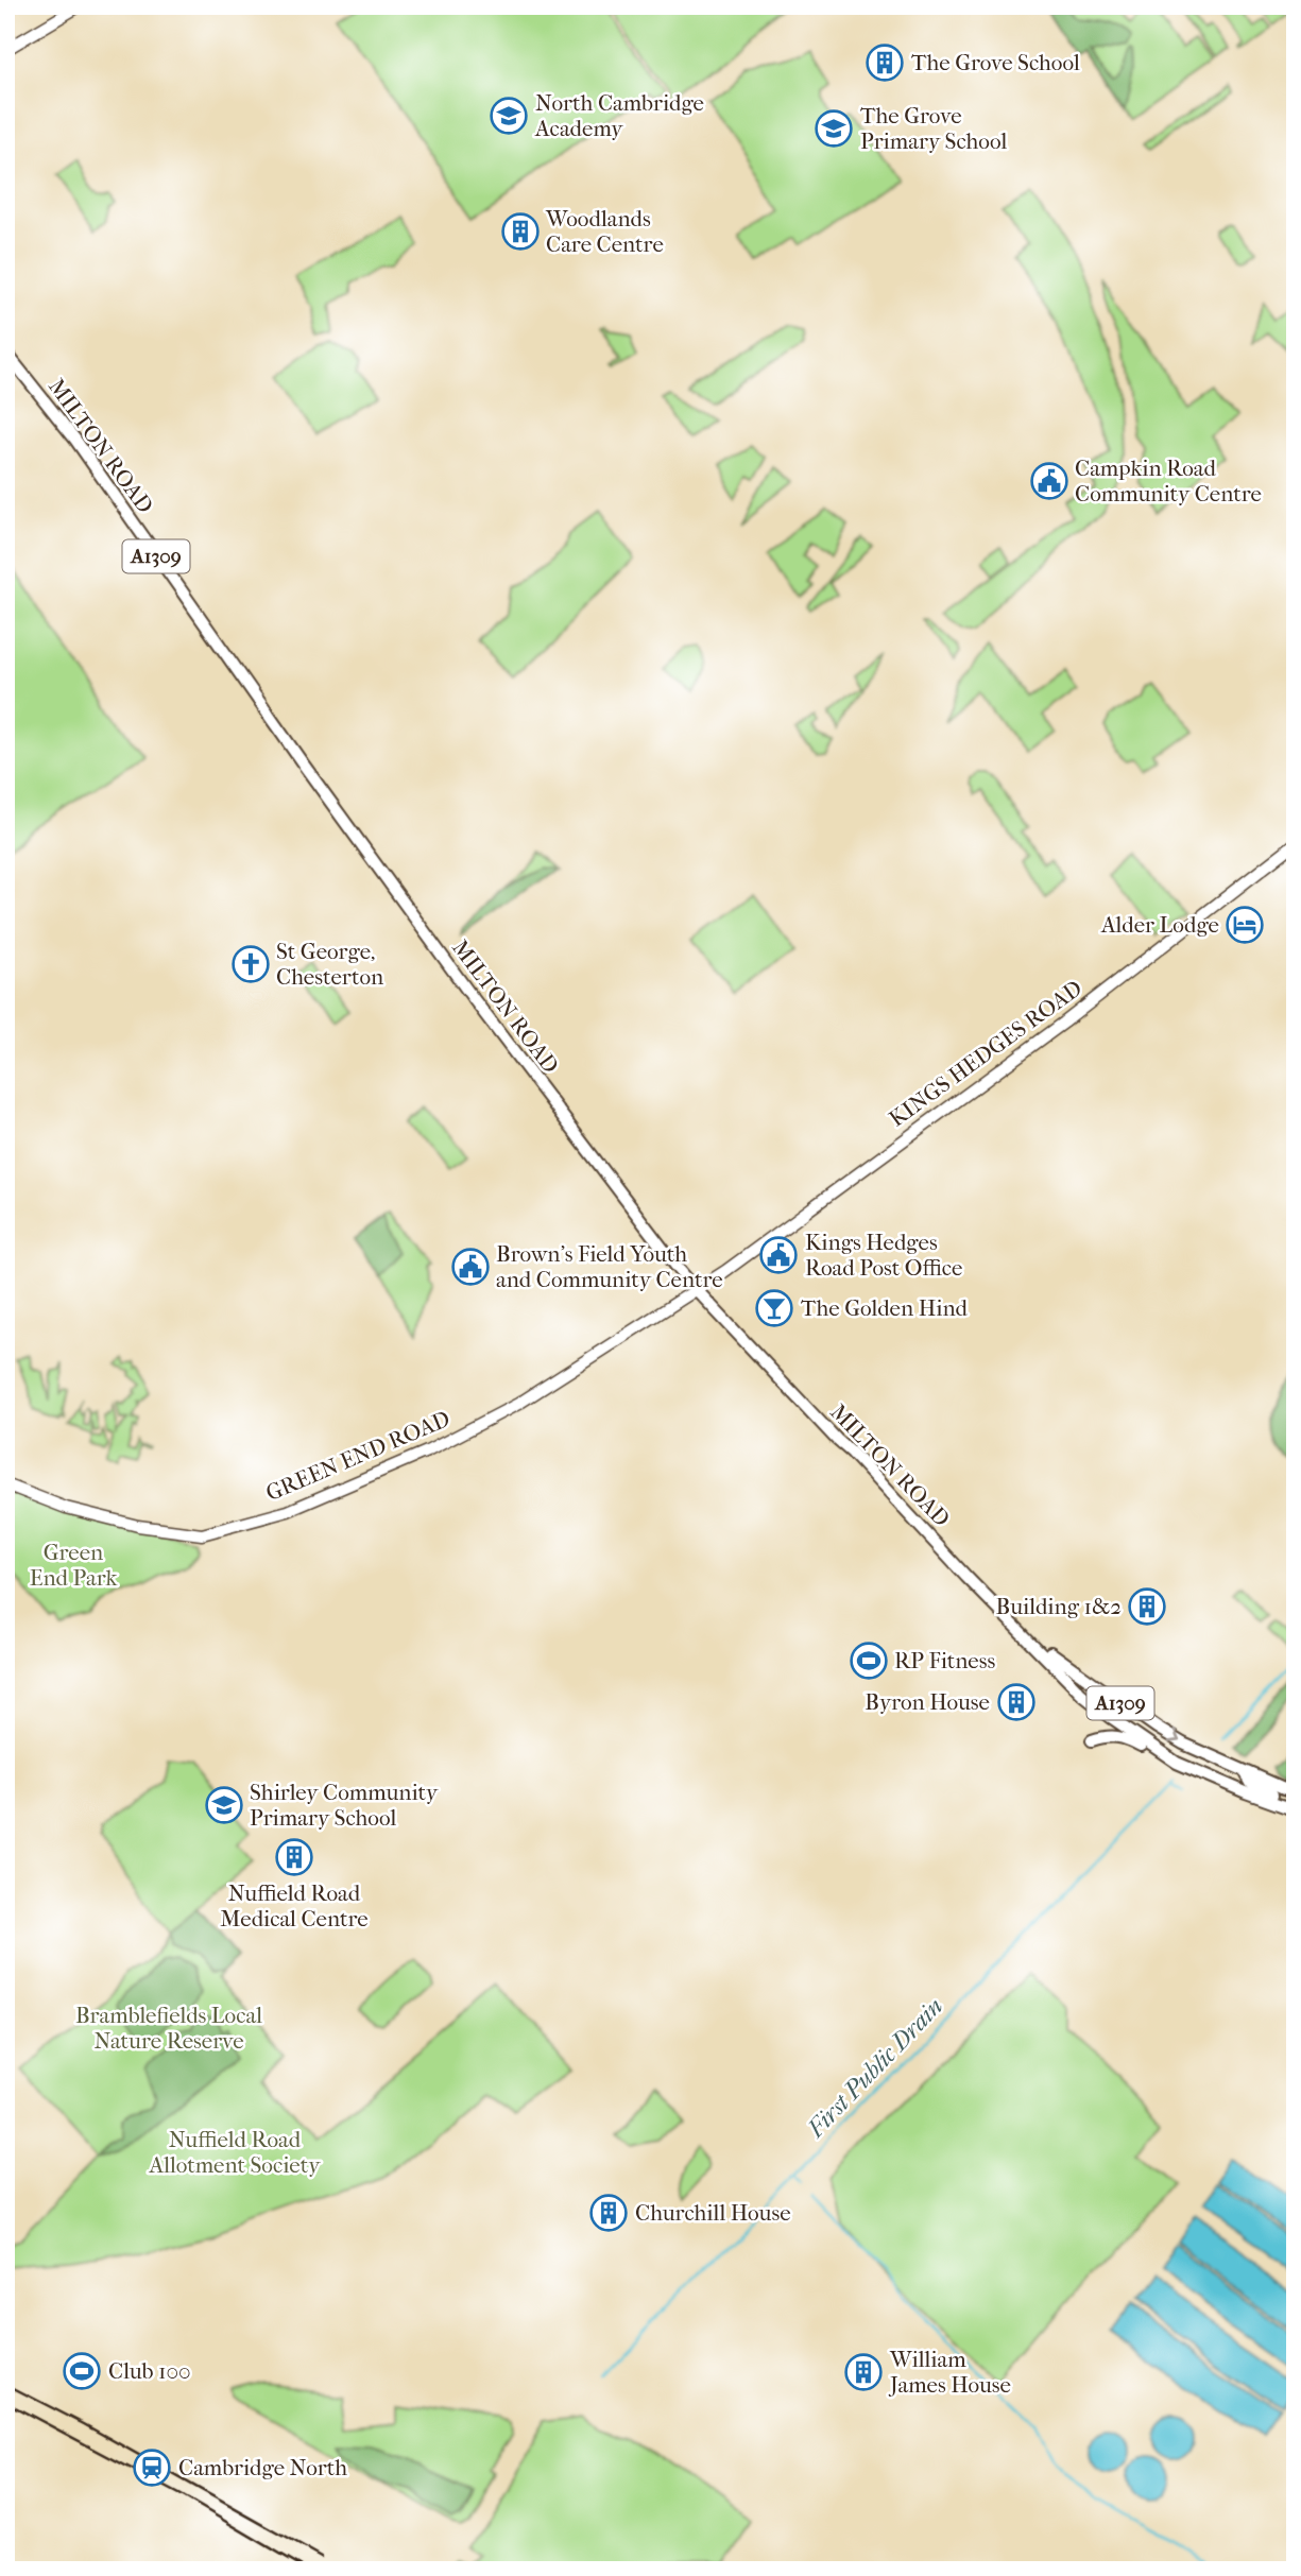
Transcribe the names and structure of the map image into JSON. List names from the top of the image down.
{
  "streets": {
    "main road": ["MILTON ROAD", "A1309"],
    "street": ["KINGS HEDGES ROAD", "GREEN END ROAD"]
  },
  "crossings": [
    ["MILTON ROAD", "A1309"],
    ["MILTON ROAD", "KINGS HEDGES ROAD"],
    ["MILTON ROAD", "GREEN END ROAD"],
    ["KINGS HEDGES ROAD", "GREEN END ROAD"]
  ],
  "water": ["First Public Drain"],
  "parks": ["Green End Park", "Bramblefields Local Nature Reserve", "Nuffield Road Allotment Society"],
  "places": {
    "building": [
      "The Grove School",
      "Woodlands Care Centre",
      "Building 1&2",
      "Byron House",
      "Nuffield Road Medical Centre",
      "Churchill House",
      "William James House"
    ],
    "school or university": ["North Cambridge Academy", "The Grove Primary School", "Shirley Community Primary School"],
    "public building": ["Campkin Road Community Centre", "Kings Hedges Road Post Office", "Brown's Field Youth and Community Centre"],
    "hotel": ["Alder Lodge"],
    "church": ["St George, Chesterton"],
    "bar": ["The Golden Hind"],
    "sports": ["RP Fitness", "Club 100"],
    "station": ["Cambridge North"]
  }
}
